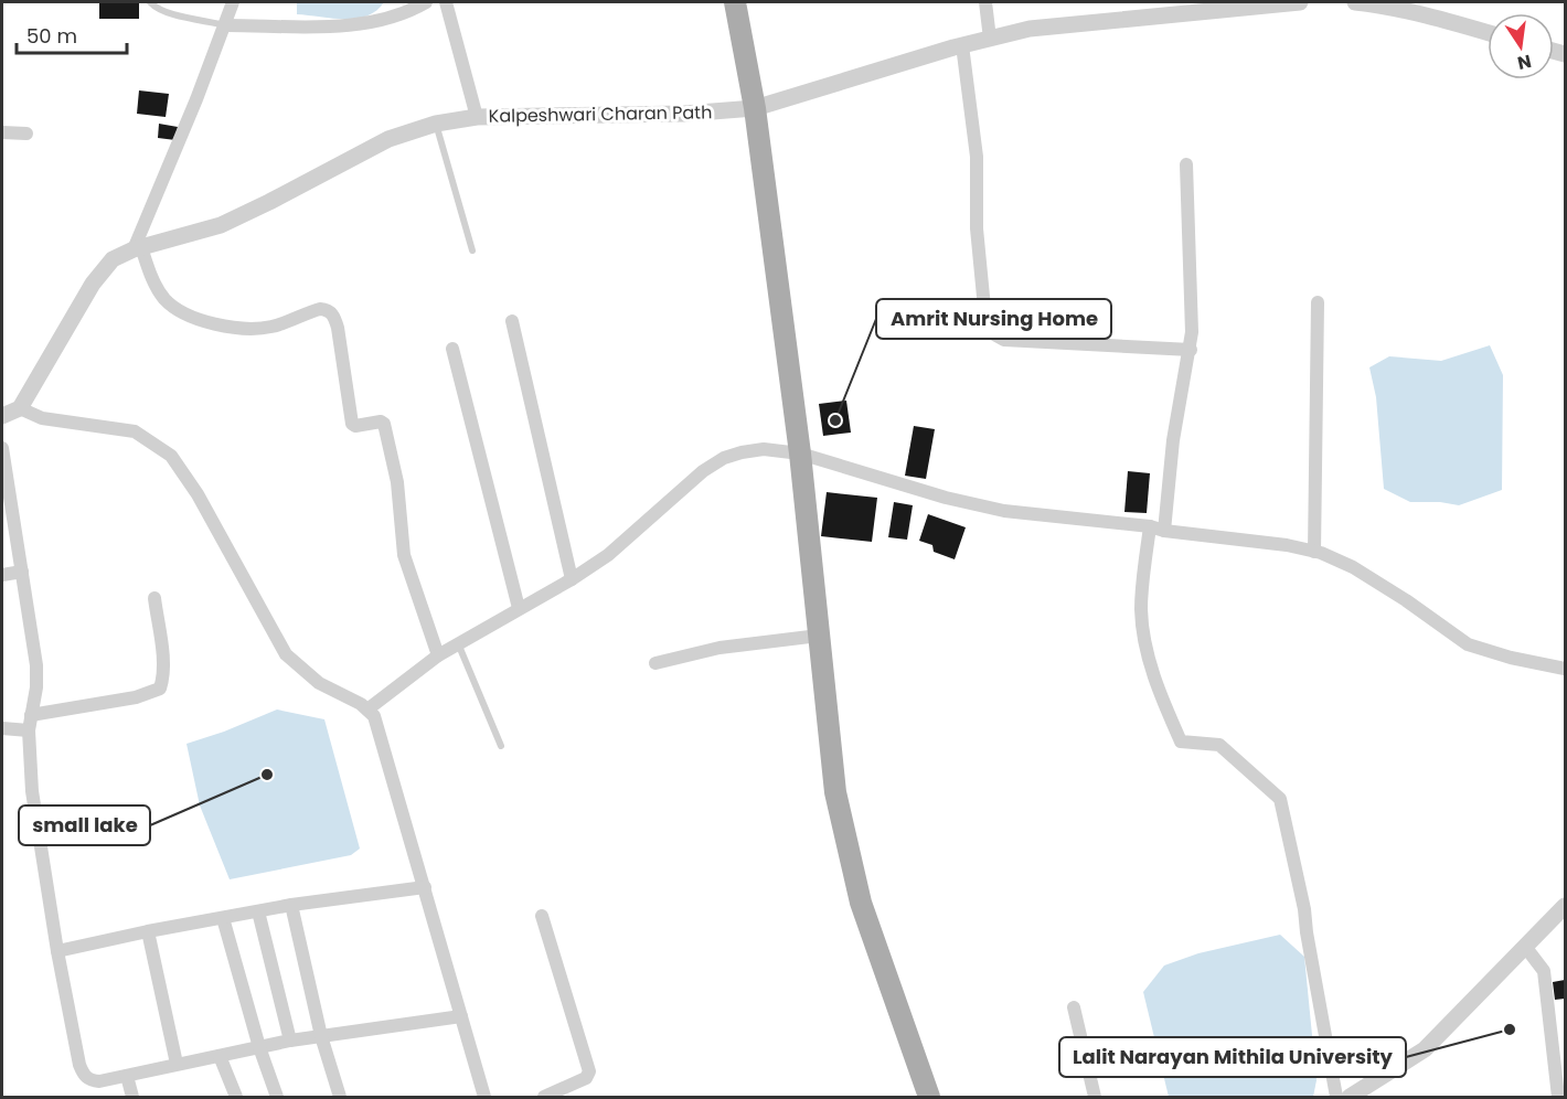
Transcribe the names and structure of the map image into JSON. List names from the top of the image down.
{
  "streets": {
    "street": ["Kalpeshwari Charan Path"]
  },
  "places": ["Amrit Nursing Home", "small lake", "Lalit Narayan Mithila University"],
  "scale_bar": "50 m",
  "north": "bottom"
}
